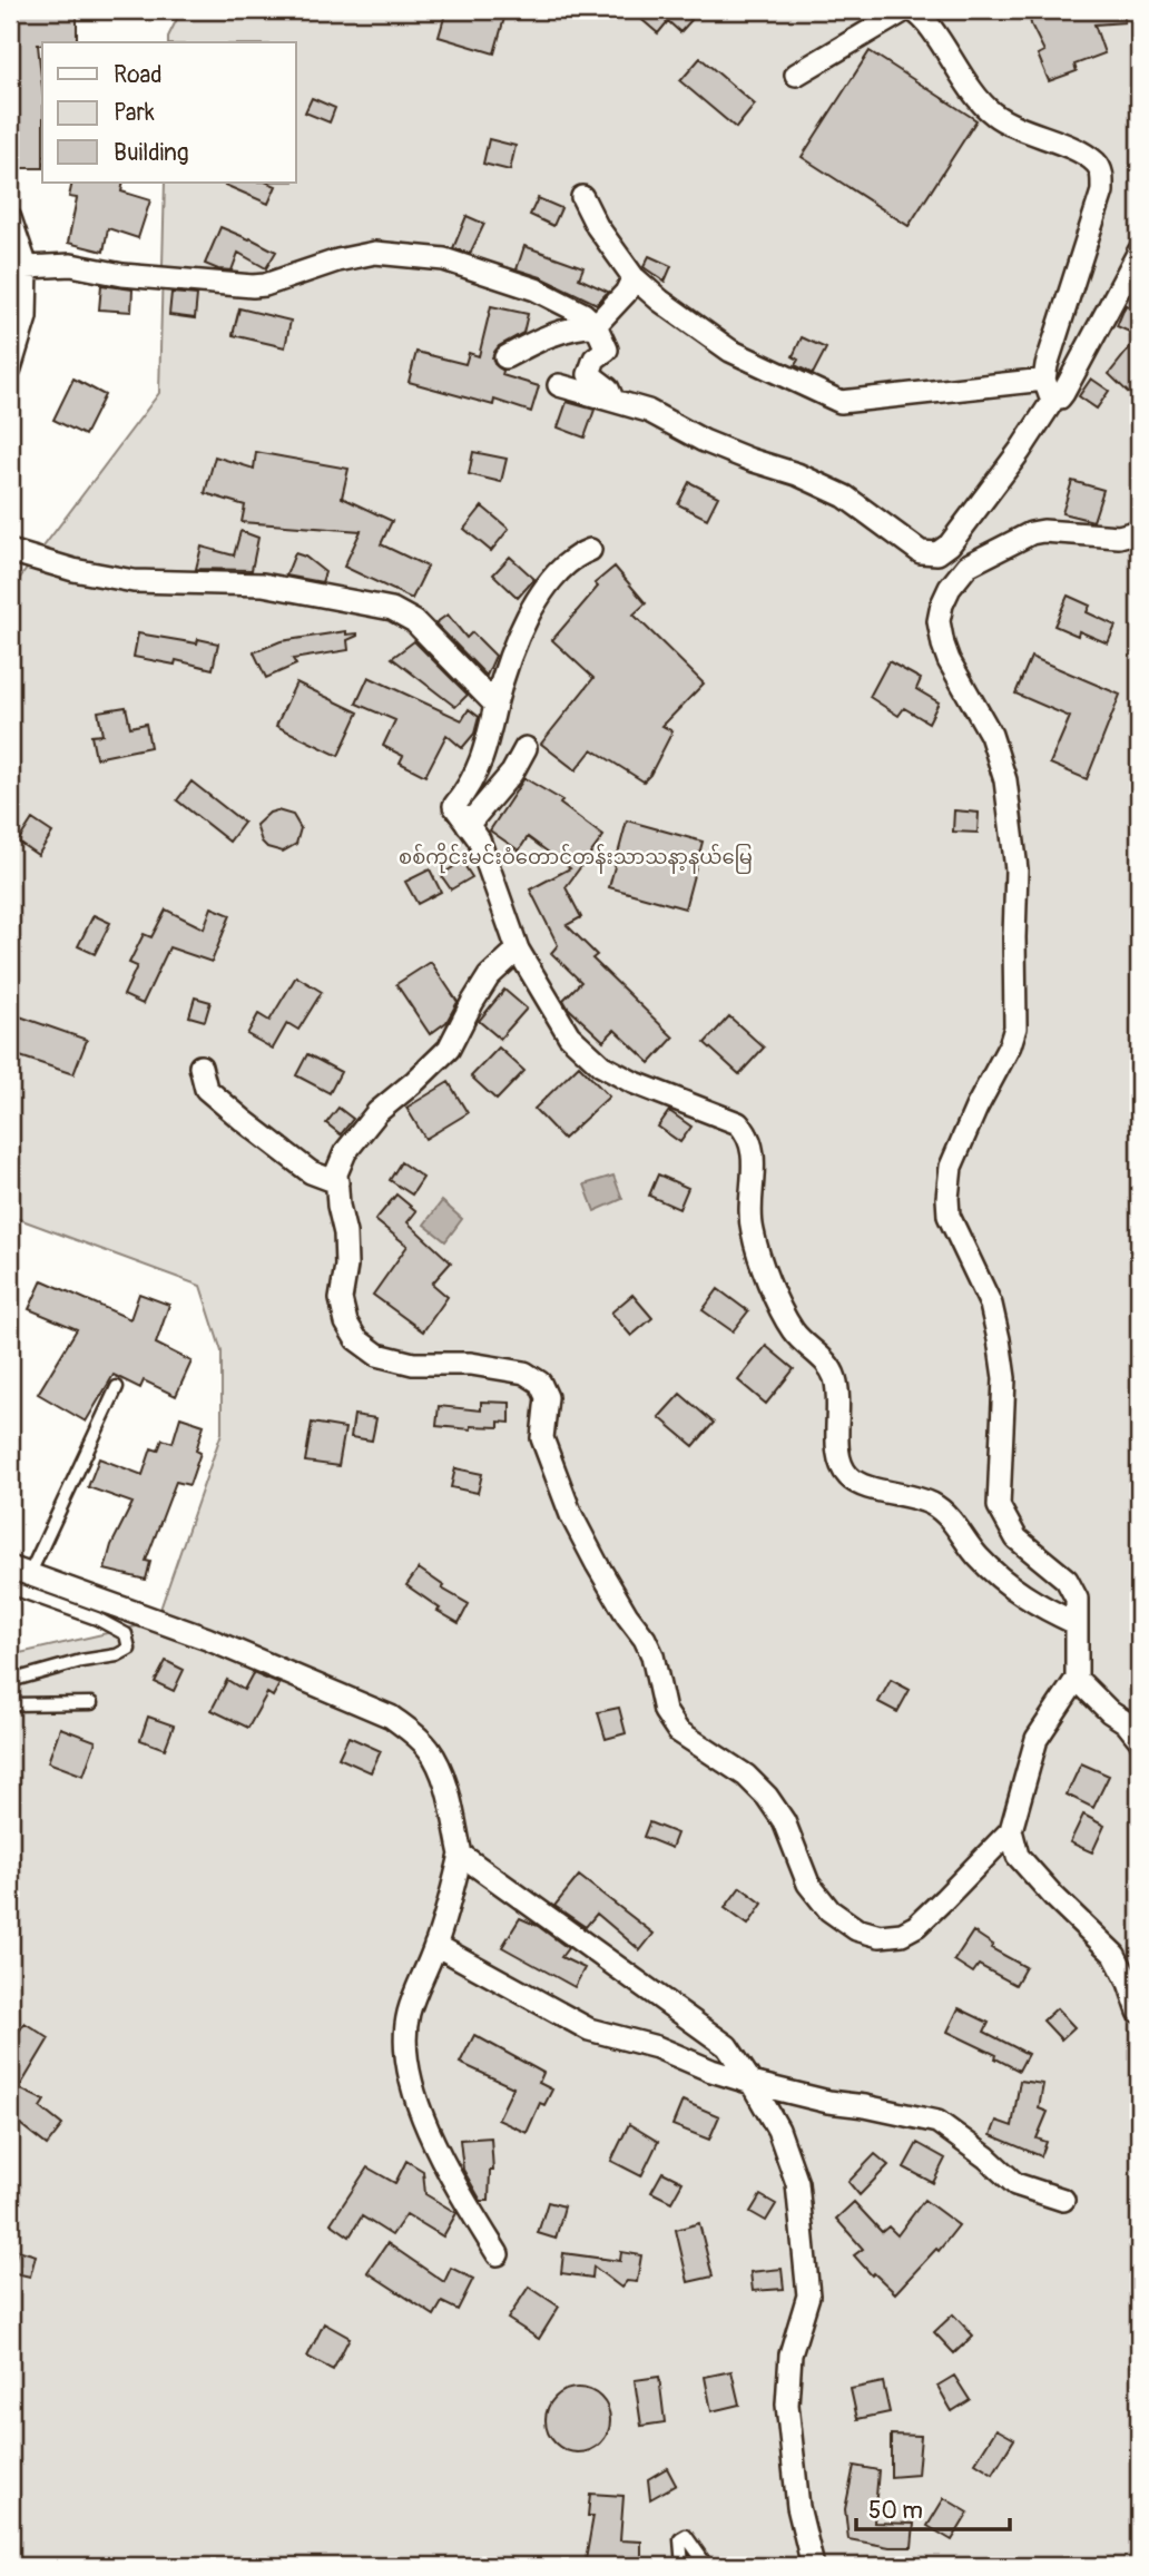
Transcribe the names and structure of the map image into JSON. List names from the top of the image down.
{
  "parks": ["စစ်ကိုင်းမင်းဝံတောင်တန်းသာသနာ့နယ်မြေ"],
  "legend": ["Road", "Park", "Building"],
  "scale_bar": "50 m"
}
